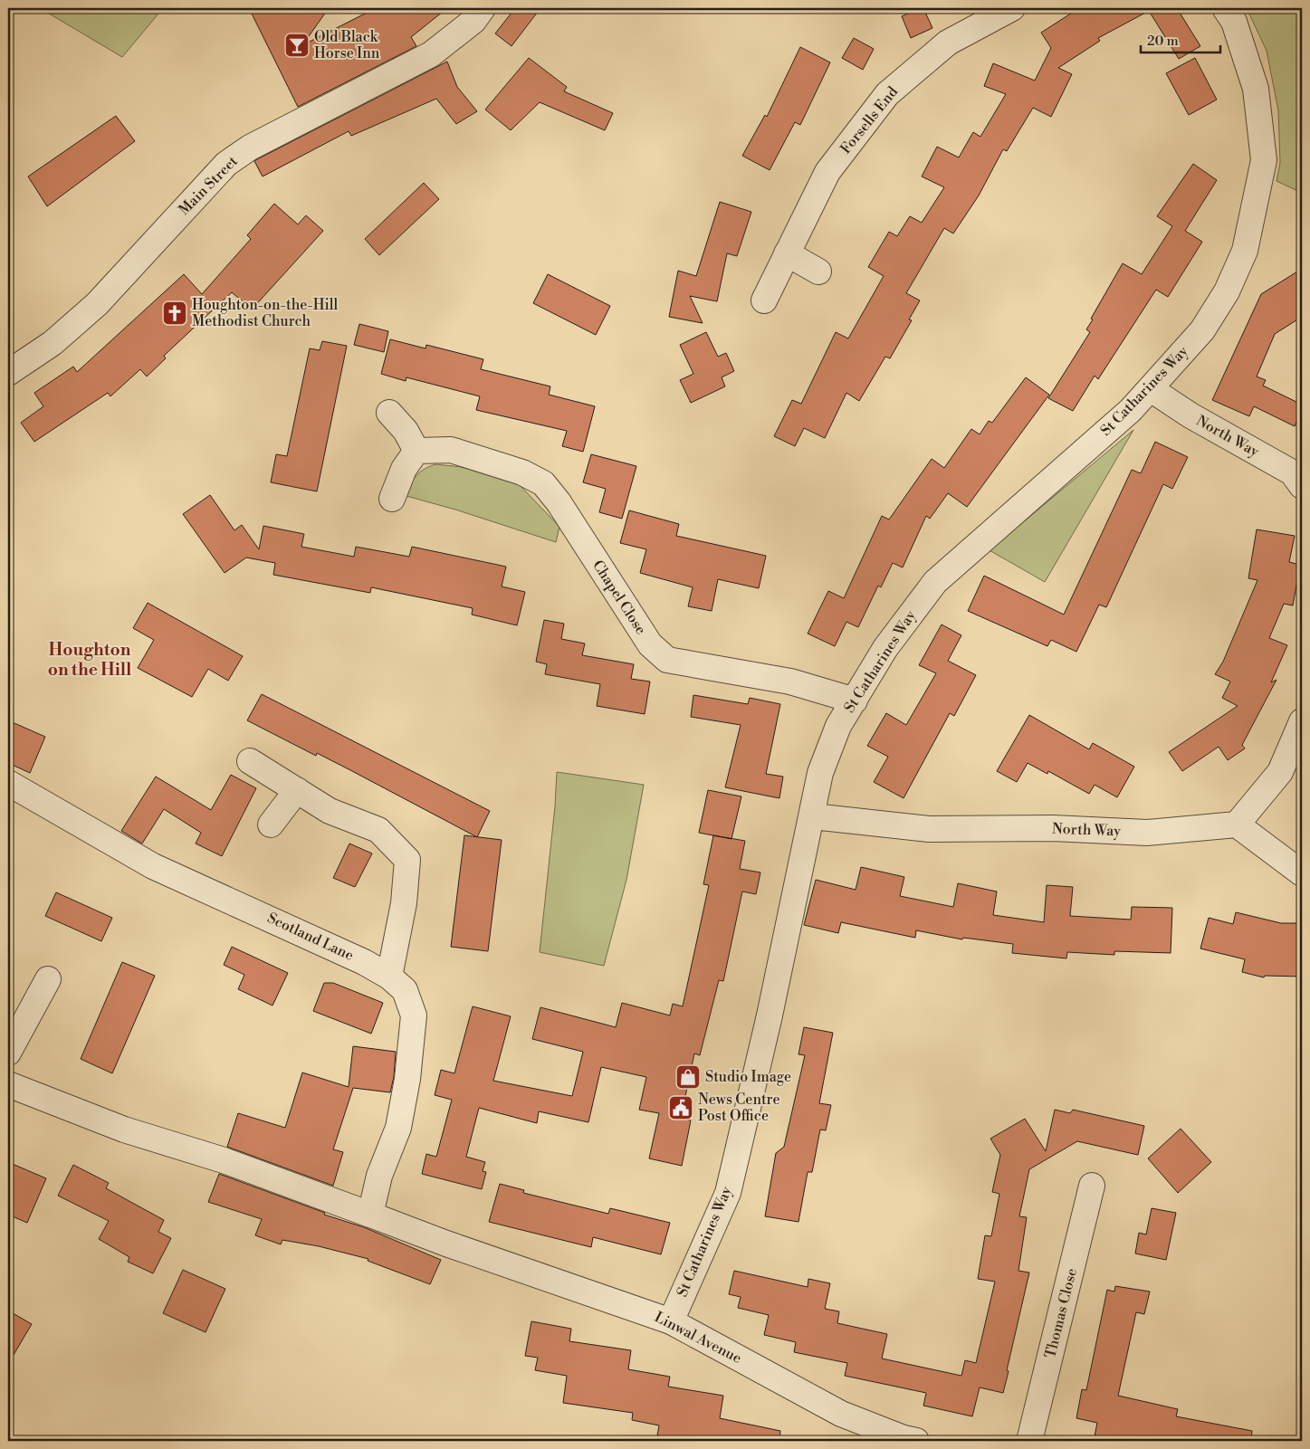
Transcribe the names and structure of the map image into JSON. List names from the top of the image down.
{
  "streets": {
    "street": [
      "Forsells End",
      "Main Street",
      "St Catharines Way",
      "North Way",
      "Chapel Close",
      "Scotland Lane",
      "Thomas Close",
      "Linwal Avenue"
    ]
  },
  "crossings": [
    ["St Catharines Way", "North Way"],
    ["St Catharines Way", "Chapel Close"],
    ["St Catharines Way", "Linwal Avenue"],
    ["Scotland Lane", "Linwal Avenue"]
  ],
  "districts": ["Houghton on the Hill"],
  "places": {
    "bar": ["Old Black Horse Inn"],
    "church": ["Houghton-on-the-Hill Methodist Church"],
    "shop": ["Studio Image"],
    "public building": ["News Centre Post Office"]
  },
  "scale_bar": "20 m"
}
